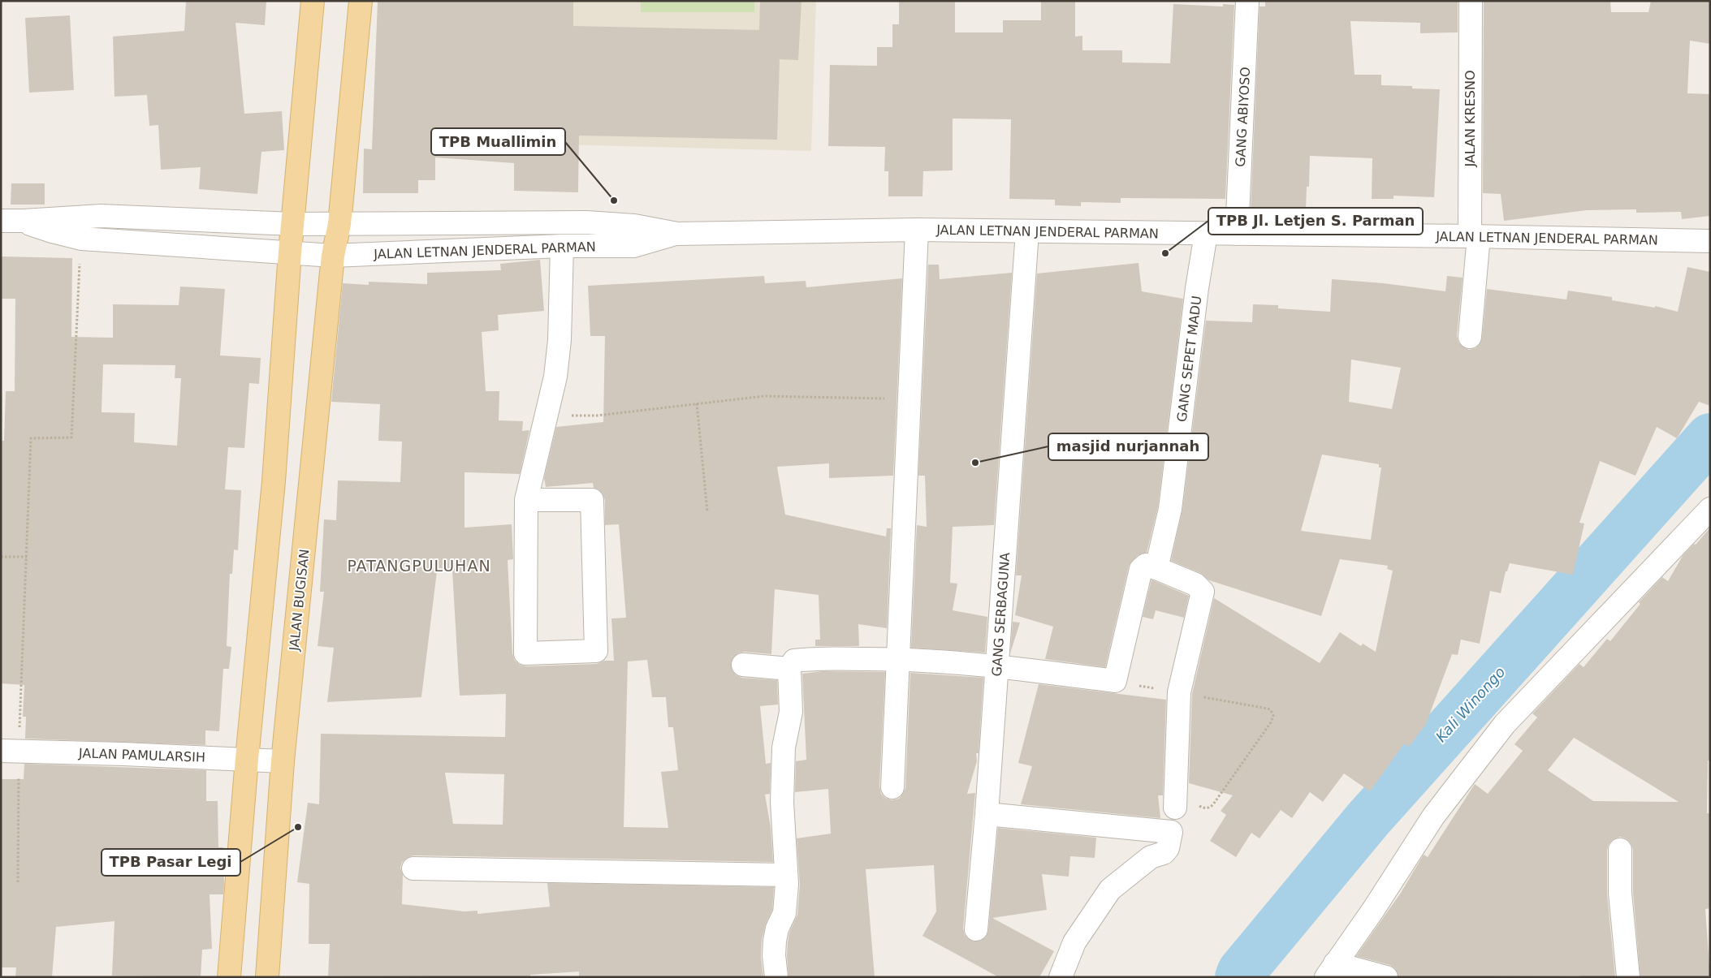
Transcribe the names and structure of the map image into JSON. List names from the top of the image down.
{
  "streets": {
    "main road": ["JALAN BUGISAN"],
    "street": [
      "GANG ABIYOSO",
      "JALAN KRESNO",
      "JALAN LETNAN JENDERAL PARMAN",
      "GANG SEPET MADU",
      "GANG SERBAGUNA",
      "JALAN PAMULARSIH"
    ]
  },
  "crossings": [
    ["GANG ABIYOSO", "JALAN LETNAN JENDERAL PARMAN"],
    ["JALAN KRESNO", "JALAN LETNAN JENDERAL PARMAN"],
    ["JALAN LETNAN JENDERAL PARMAN", "GANG SEPET MADU"],
    ["JALAN LETNAN JENDERAL PARMAN", "JALAN BUGISAN"],
    ["JALAN LETNAN JENDERAL PARMAN", "GANG SERBAGUNA"],
    ["JALAN BUGISAN", "JALAN PAMULARSIH"]
  ],
  "districts": ["PATANGPULUHAN"],
  "water": ["Kali Winongo"],
  "places": [
    "TPB Muallimin",
    "TPB Jl. Letjen S. Parman",
    "masjid nurjannah",
    "TPB Pasar Legi"
  ]
}
